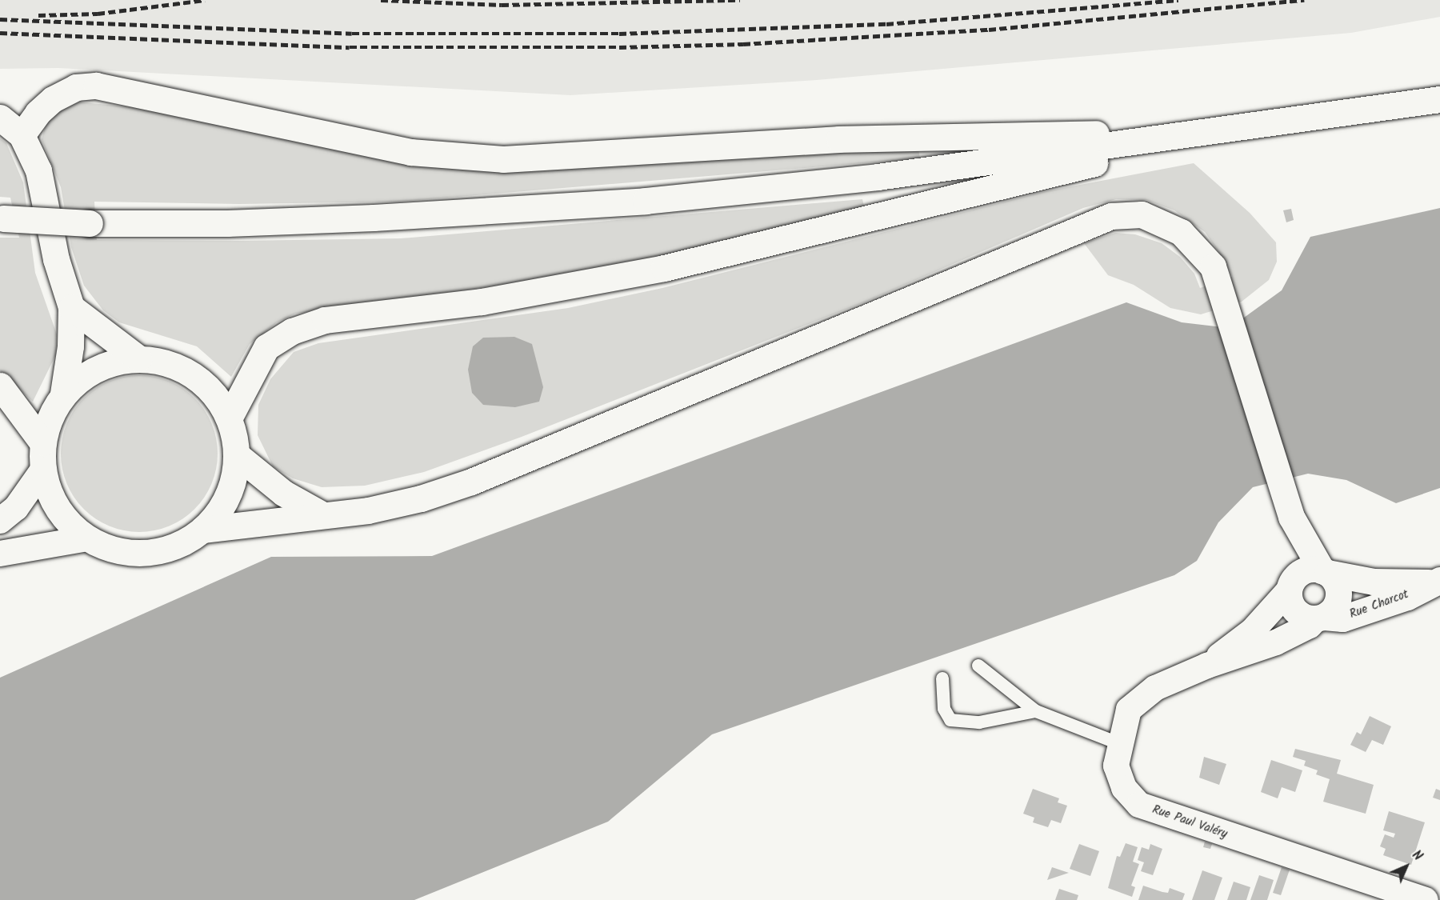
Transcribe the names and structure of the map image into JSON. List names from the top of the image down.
{
  "streets": {
    "main road": ["Rue Charcot"],
    "street": ["Rue Paul Valéry"]
  },
  "crossings": [
    ["Rue Charcot", "Rue Paul Valéry"]
  ],
  "north": "top right"
}
